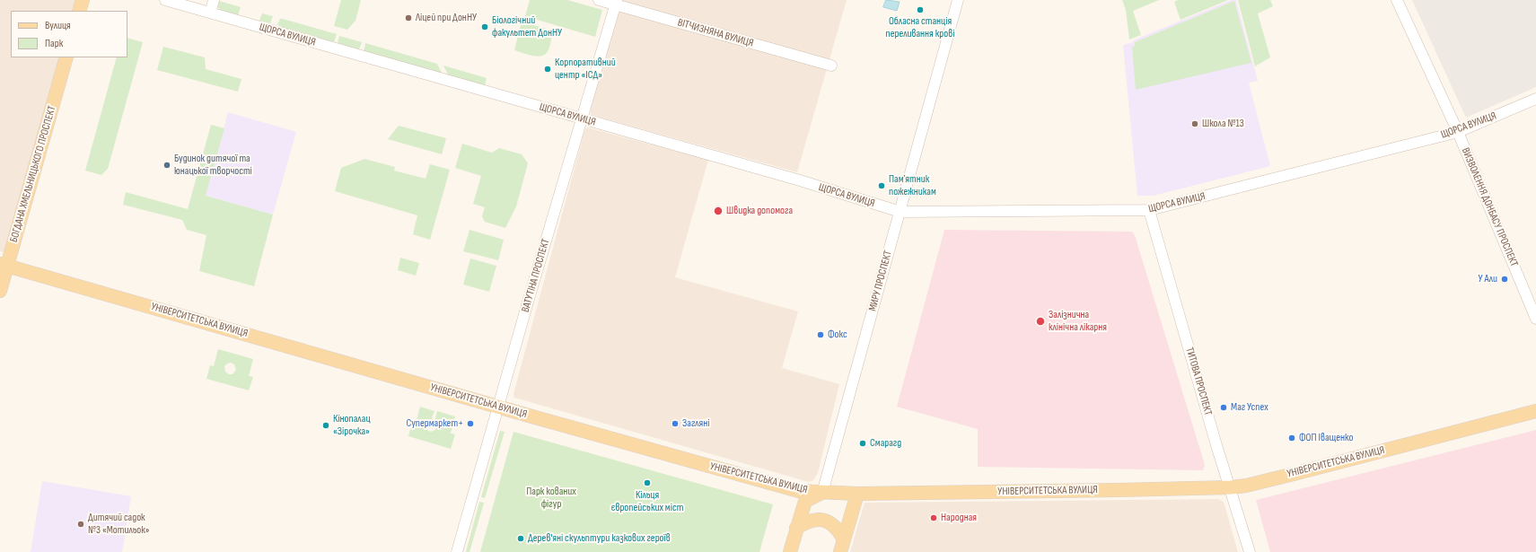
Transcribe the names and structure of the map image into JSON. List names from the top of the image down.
{
  "streets": {
    "main road": ["БОГДАНА ХМЕЛЬНИЦЬКОГО ПРОСПЕКТ", "УНІВЕРСИТЕТСЬКА ВУЛИЦЯ"],
    "street": [
      "ВІТЧИЗНЯНА ВУЛИЦЯ",
      "ЩОРСА ВУЛИЦЯ",
      "ВИЗВОЛЕННЯ ДОНБАСУ ПРОСПЕКТ",
      "ВАТУТІНА ПРОСПЕКТ",
      "МИРУ ПРОСПЕКТ",
      "ТИТОВА ПРОСПЕКТ"
    ]
  },
  "crossings": [
    ["ВІТЧИЗНЯНА ВУЛИЦЯ", "ВАТУТІНА ПРОСПЕКТ"],
    ["ЩОРСА ВУЛИЦЯ", "ВИЗВОЛЕННЯ ДОНБАСУ ПРОСПЕКТ"],
    ["ЩОРСА ВУЛИЦЯ", "ВАТУТІНА ПРОСПЕКТ"],
    ["ЩОРСА ВУЛИЦЯ", "МИРУ ПРОСПЕКТ"],
    ["ЩОРСА ВУЛИЦЯ", "ТИТОВА ПРОСПЕКТ"],
    ["БОГДАНА ХМЕЛЬНИЦЬКОГО ПРОСПЕКТ", "УНІВЕРСИТЕТСЬКА ВУЛИЦЯ"],
    ["ВАТУТІНА ПРОСПЕКТ", "УНІВЕРСИТЕТСЬКА ВУЛИЦЯ"],
    ["МИРУ ПРОСПЕКТ", "УНІВЕРСИТЕТСЬКА ВУЛИЦЯ"],
    ["УНІВЕРСИТЕТСЬКА ВУЛИЦЯ", "ТИТОВА ПРОСПЕКТ"]
  ],
  "parks": ["Парк кованих фігур"],
  "places": [
    "Обласна станція переливання крові",
    "Ліцей при ДонНУ",
    "Біологічний факультет ДонНУ",
    "Корпоративний центр «ІСД»",
    "Школа №13",
    "Будинок дитячої та юнацької творчості",
    "Памʼятник пожежникам",
    "Швидка допомога",
    "У Али",
    "Залізнична клінічна лікарня",
    "Фокс",
    "Маг Успех",
    "Супермаркет+",
    "Загляні",
    "Кінопалац «Зірочка»",
    "ФОП Іващенко",
    "Смарагд",
    "Кільця європейських міст",
    "Народная",
    "Дитячий садок №3 «Мотильок»",
    "Дерев'яні скульптури казкових героїв"
  ],
  "legend": ["Вулиця", "Парк"]
}
